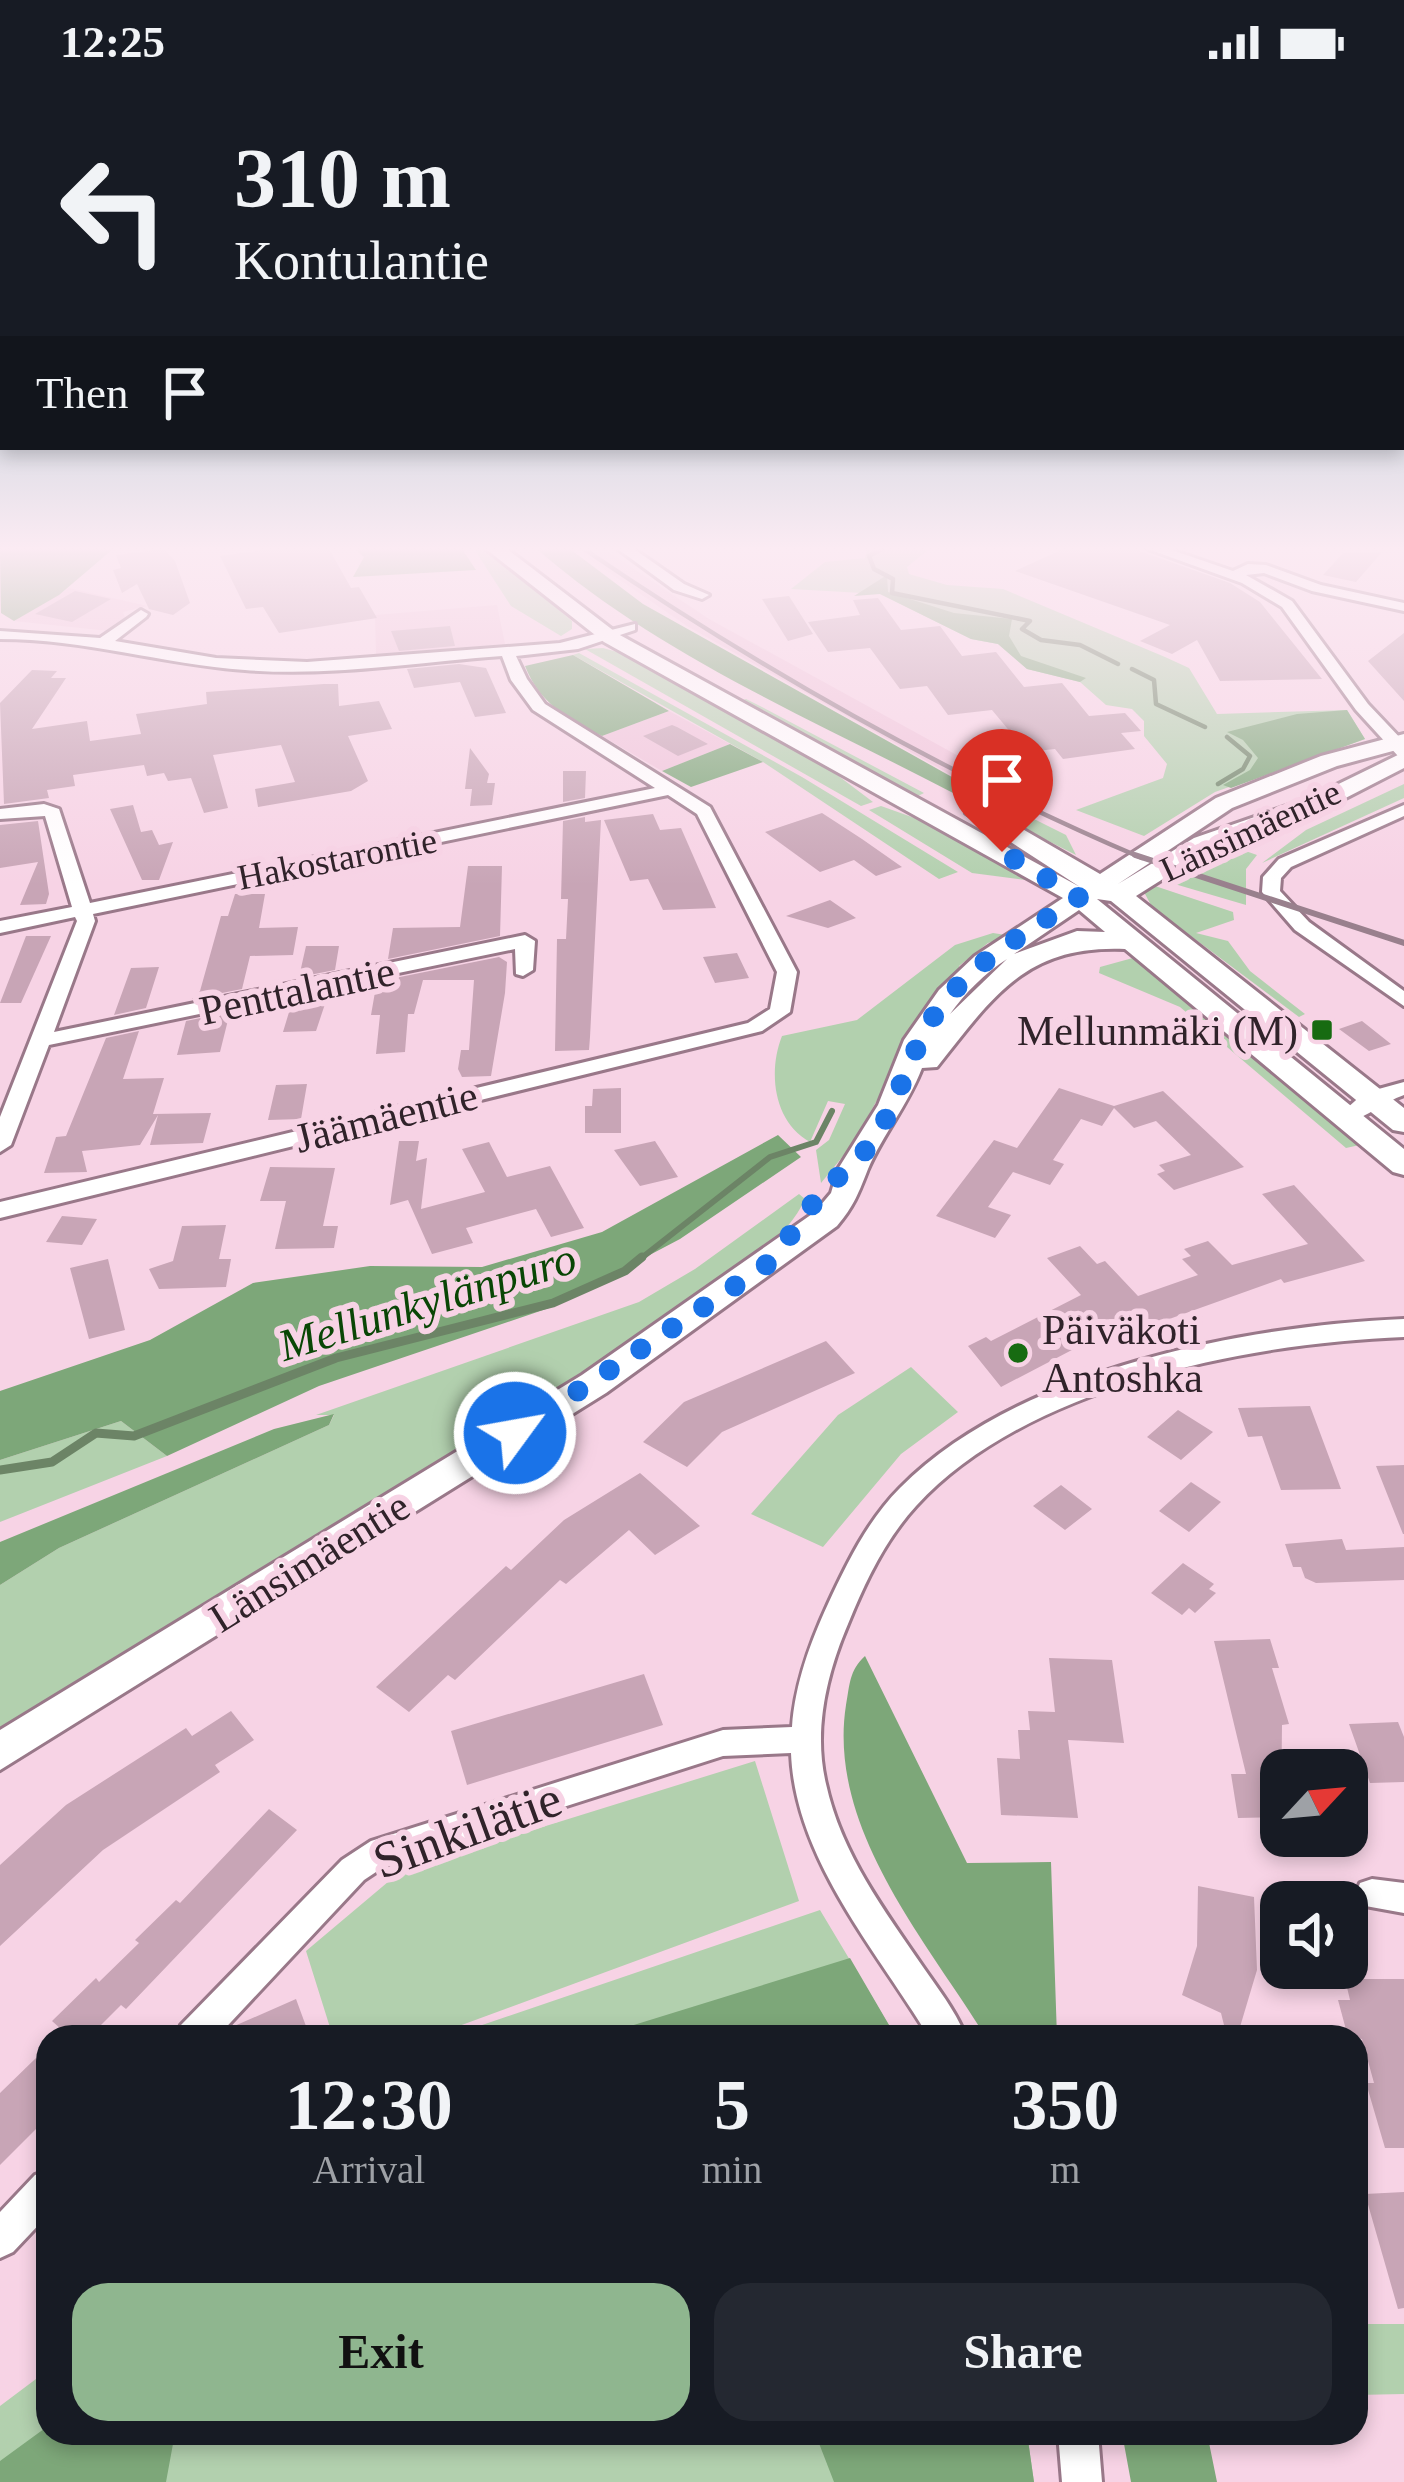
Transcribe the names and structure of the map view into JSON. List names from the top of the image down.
{
  "streets": {
    "main road": ["Länsimäentie"],
    "street": [
      "Hakostarontie",
      "Penttalantie",
      "Jäämäentie",
      "Sinkilätie"
    ]
  },
  "crossings": [
    ["Hakostarontie", "Jäämäentie"]
  ],
  "water": ["Mellunkylänpuro"],
  "places": {
    "transit": ["Mellunmäki (M)"],
    "other": ["Päiväkoti Antoshka"]
  },
  "north": "top right",
  "page": {
    "status": "12:25",
    "turn": ["310 m", "Kontulantie"],
    "then": "Then",
    "eta": [
      "12:30",
      "Arrival",
      "5",
      "min",
      "350",
      "m"
    ],
    "buttons": ["Exit", "Share"]
  }
}
